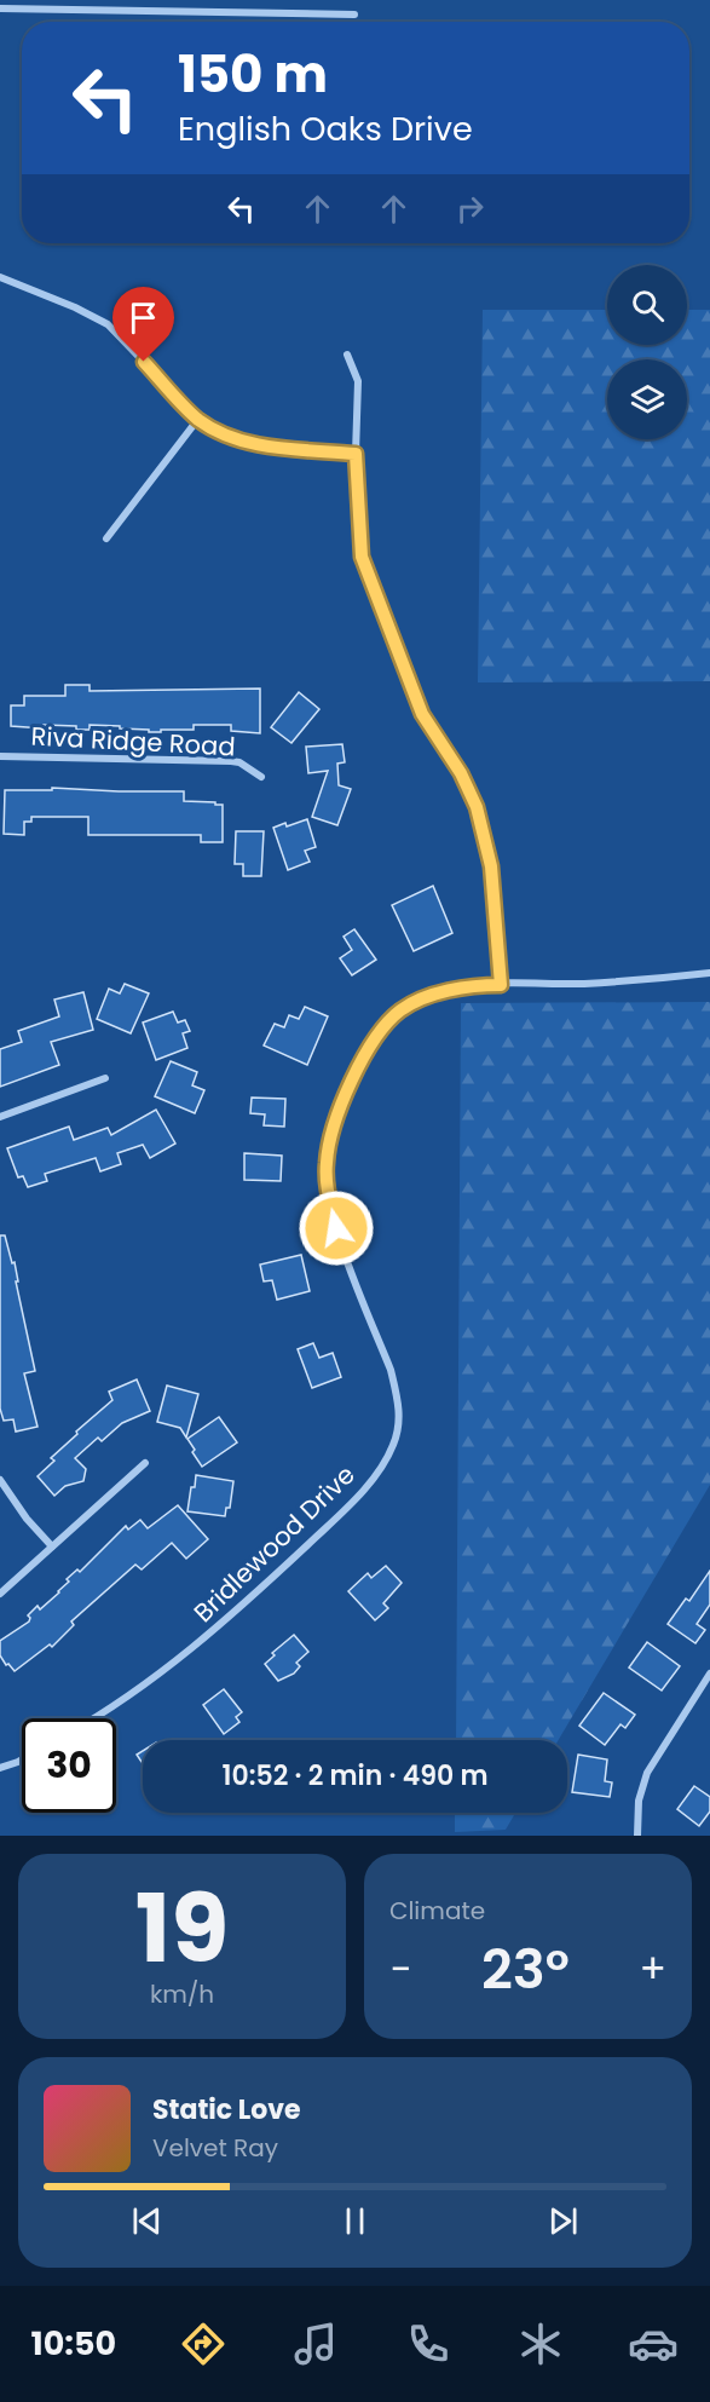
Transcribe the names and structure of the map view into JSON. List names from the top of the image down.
{
  "streets": {
    "street": ["Riva Ridge Road", "Bridlewood Drive"]
  },
  "page": {
    "turn": ["150 m", "English Oaks Drive"],
    "limit": "30",
    "trip": "10:52 · 2 min · 490 m",
    "tile": [
      ["19", "km/h"],
      "Climate"
    ],
    "heat": ["−", "23°", "+"],
    "song": ["Static Love", "Velvet Ray"],
    "tabs": "10:50"
  }
}
